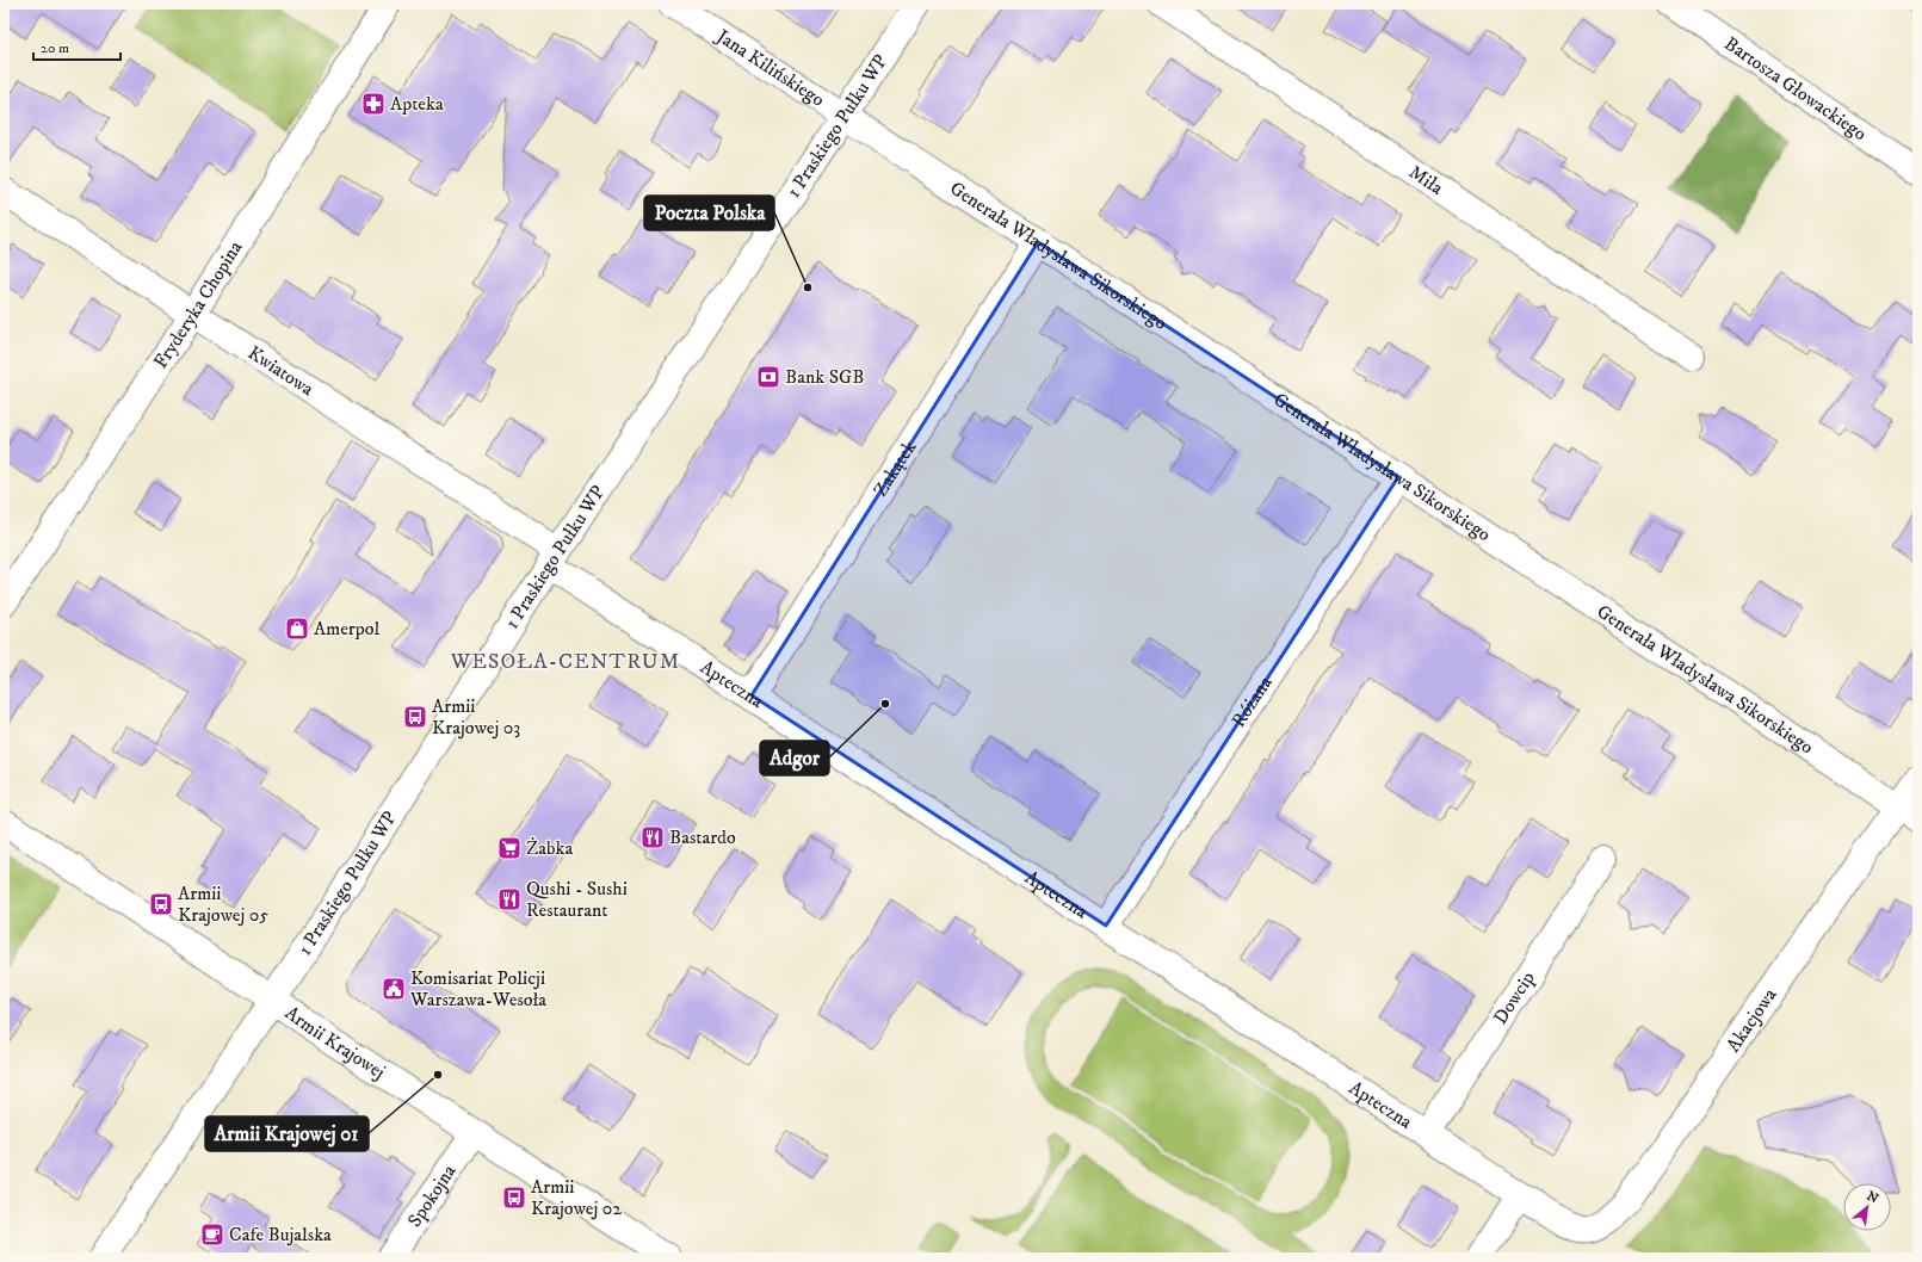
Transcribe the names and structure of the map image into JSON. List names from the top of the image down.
{
  "streets": {
    "street": [
      "Jana Kilińskiego",
      "Bartosza Głowackiego",
      "1 Praskiego Pułku WP",
      "Miła",
      "Generała Władysława Sikorskiego",
      "Fryderyka Chopina",
      "Kwiatowa",
      "Zakątek",
      "Apteczna",
      "Różana",
      "Dowcip",
      "Akacjowa",
      "Armii Krajowej",
      "Spokojna"
    ]
  },
  "crossings": [
    ["Jana Kilińskiego", "1 Praskiego Pułku WP"],
    ["Jana Kilińskiego", "Generała Władysława Sikorskiego"],
    ["1 Praskiego Pułku WP", "Generała Władysława Sikorskiego"],
    ["1 Praskiego Pułku WP", "Kwiatowa"],
    ["1 Praskiego Pułku WP", "Apteczna"],
    ["1 Praskiego Pułku WP", "Armii Krajowej"],
    ["Generała Władysława Sikorskiego", "Zakątek"],
    ["Generała Władysława Sikorskiego", "Różana"],
    ["Generała Władysława Sikorskiego", "Akacjowa"],
    ["Fryderyka Chopina", "Kwiatowa"],
    ["Kwiatowa", "Apteczna"],
    ["Zakątek", "Apteczna"],
    ["Apteczna", "Różana"],
    ["Apteczna", "Dowcip"],
    ["Apteczna", "Akacjowa"],
    ["Armii Krajowej", "Spokojna"]
  ],
  "districts": ["WESOŁA-CENTRUM"],
  "places": {
    "pharmacy": ["Apteka"],
    "other": ["Poczta Polska", "Adgor", "Armii Krajowej 01"],
    "bank": ["Bank SGB"],
    "shop": ["Amerpol"],
    "bus stop": ["Armii Krajowej 03", "Armii Krajowej 05", "Armii Krajowej 02"],
    "restaurant": ["Bastardo", "Qushi - Sushi Restaurant"],
    "supermarket": ["Żabka"],
    "public building": ["Komisariat Policji Warszawa-Wesoła"],
    "cafe": ["Cafe Bujalska"]
  },
  "scale_bar": "20 m",
  "north": "top right"
}
